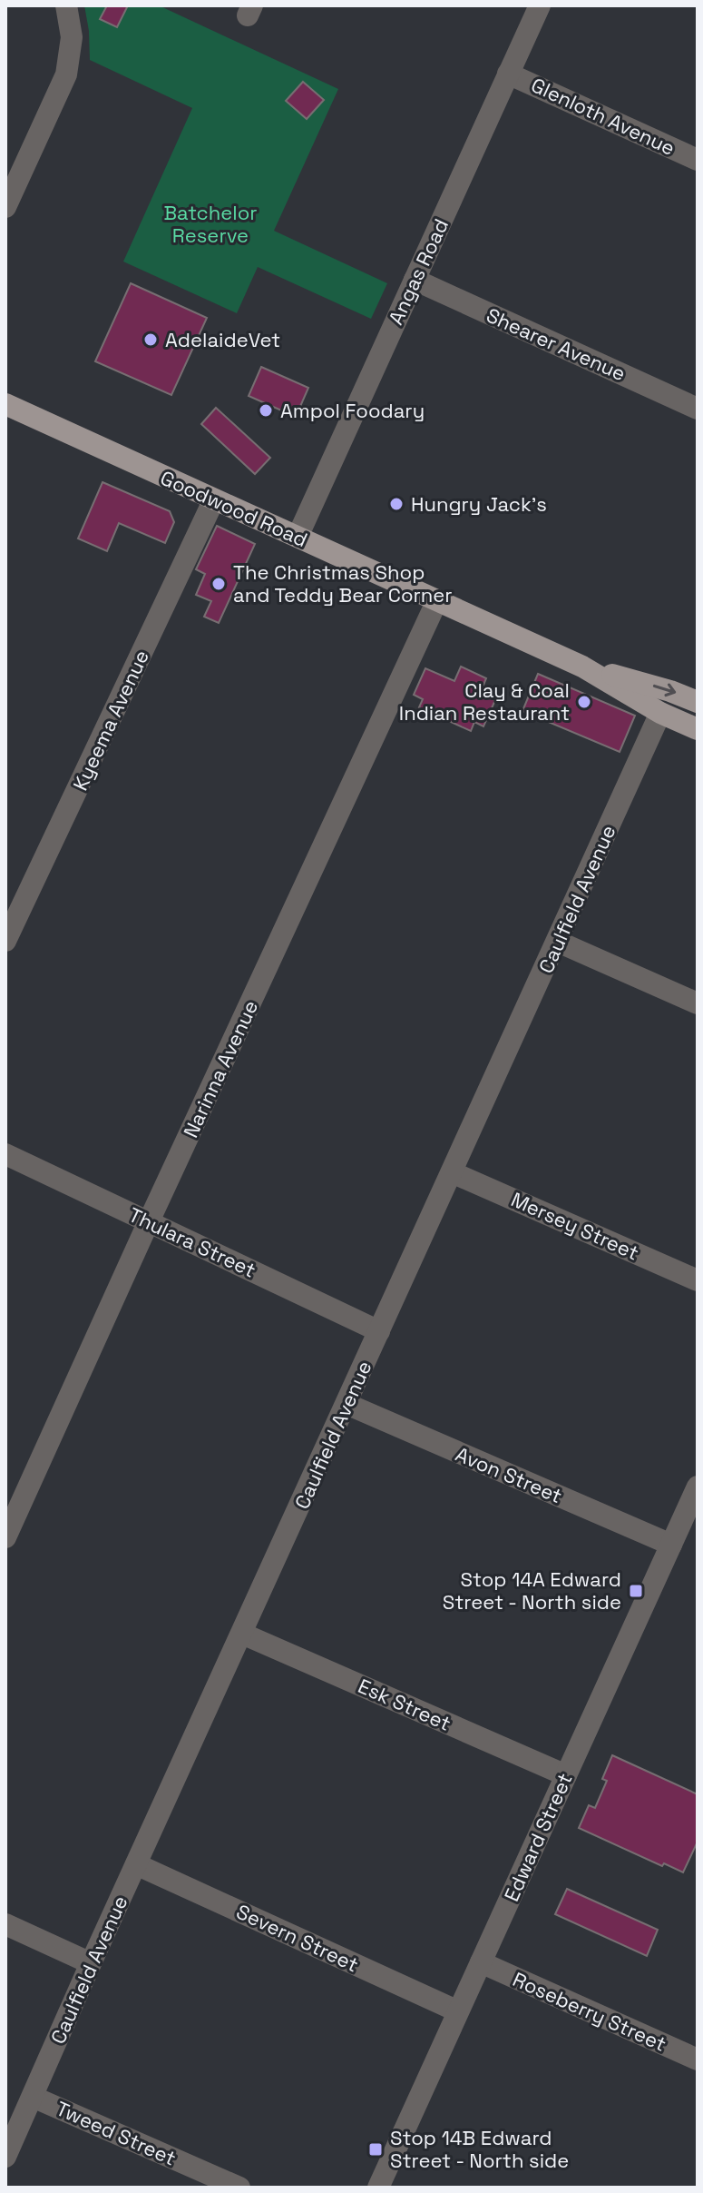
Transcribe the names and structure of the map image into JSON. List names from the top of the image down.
{
  "streets": {
    "main road": ["Goodwood Road"],
    "street": [
      "Glenloth Avenue",
      "Angas Road",
      "Shearer Avenue",
      "Kyeema Avenue",
      "Caulfield Avenue",
      "Narinna Avenue",
      "Mersey Street",
      "Thulara Street",
      "Avon Street",
      "Esk Street",
      "Edward Street",
      "Severn Street",
      "Roseberry Street",
      "Tweed Street"
    ]
  },
  "crossings": [
    ["Glenloth Avenue", "Angas Road"],
    ["Angas Road", "Shearer Avenue"],
    ["Angas Road", "Goodwood Road"],
    ["Goodwood Road", "Kyeema Avenue"],
    ["Goodwood Road", "Caulfield Avenue"],
    ["Goodwood Road", "Narinna Avenue"],
    ["Caulfield Avenue", "Mersey Street"],
    ["Caulfield Avenue", "Thulara Street"],
    ["Caulfield Avenue", "Avon Street"],
    ["Caulfield Avenue", "Esk Street"],
    ["Caulfield Avenue", "Severn Street"],
    ["Caulfield Avenue", "Tweed Street"],
    ["Narinna Avenue", "Thulara Street"],
    ["Avon Street", "Edward Street"],
    ["Esk Street", "Edward Street"],
    ["Edward Street", "Severn Street"],
    ["Edward Street", "Roseberry Street"]
  ],
  "parks": ["Batchelor Reserve"],
  "places": {
    "other": [
      "AdelaideVet",
      "Ampol Foodary",
      "Hungry Jack's",
      "The Christmas Shop and Teddy Bear Corner",
      "Clay & Coal Indian Restaurant"
    ],
    "transit": ["Stop 14A Edward Street - North side", "Stop 14B Edward Street - North side"]
  }
}
